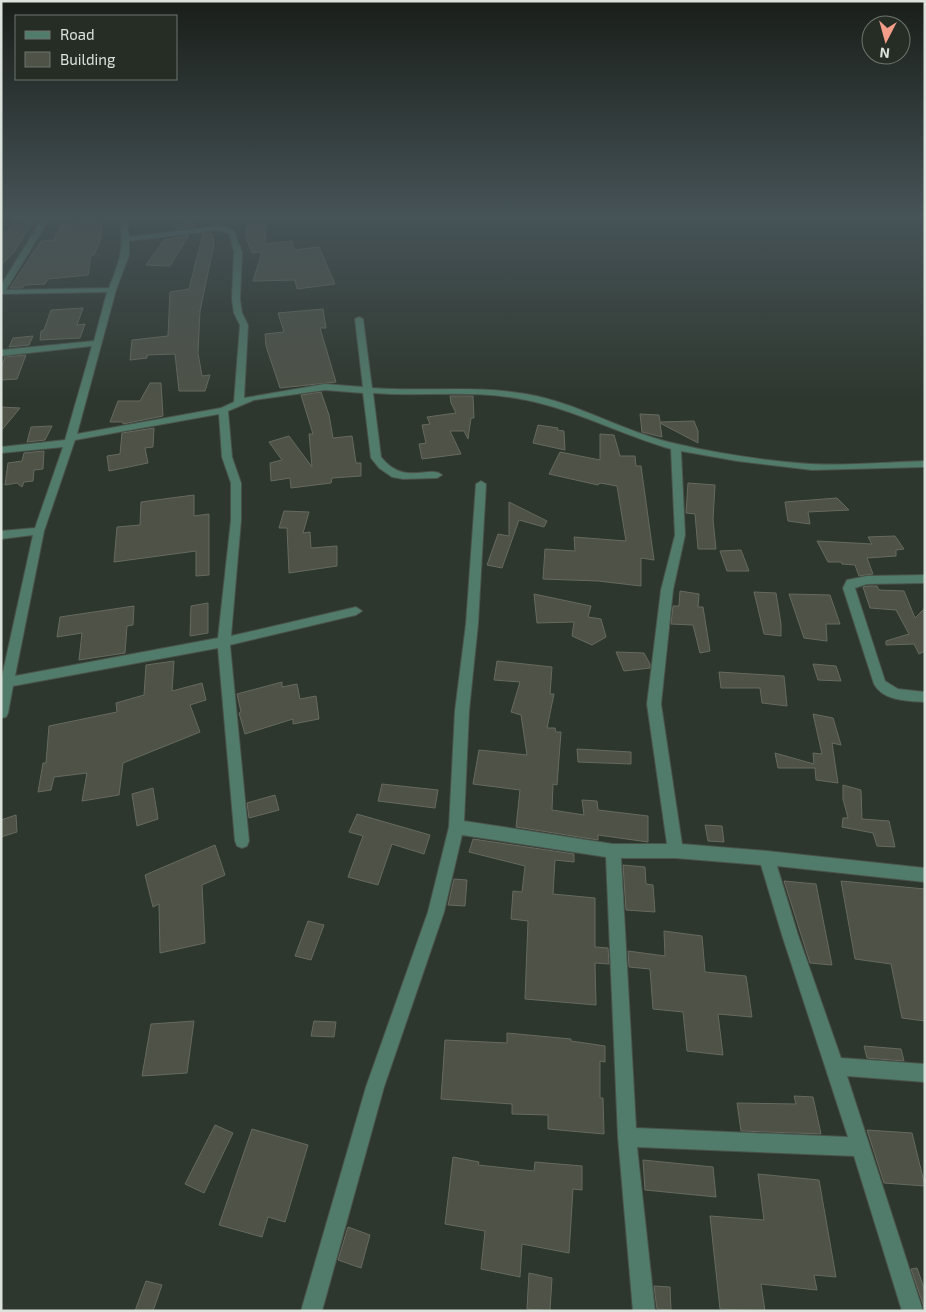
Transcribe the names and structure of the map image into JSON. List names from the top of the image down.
{
  "legend": ["Road", "Building"],
  "north": "bottom"
}
